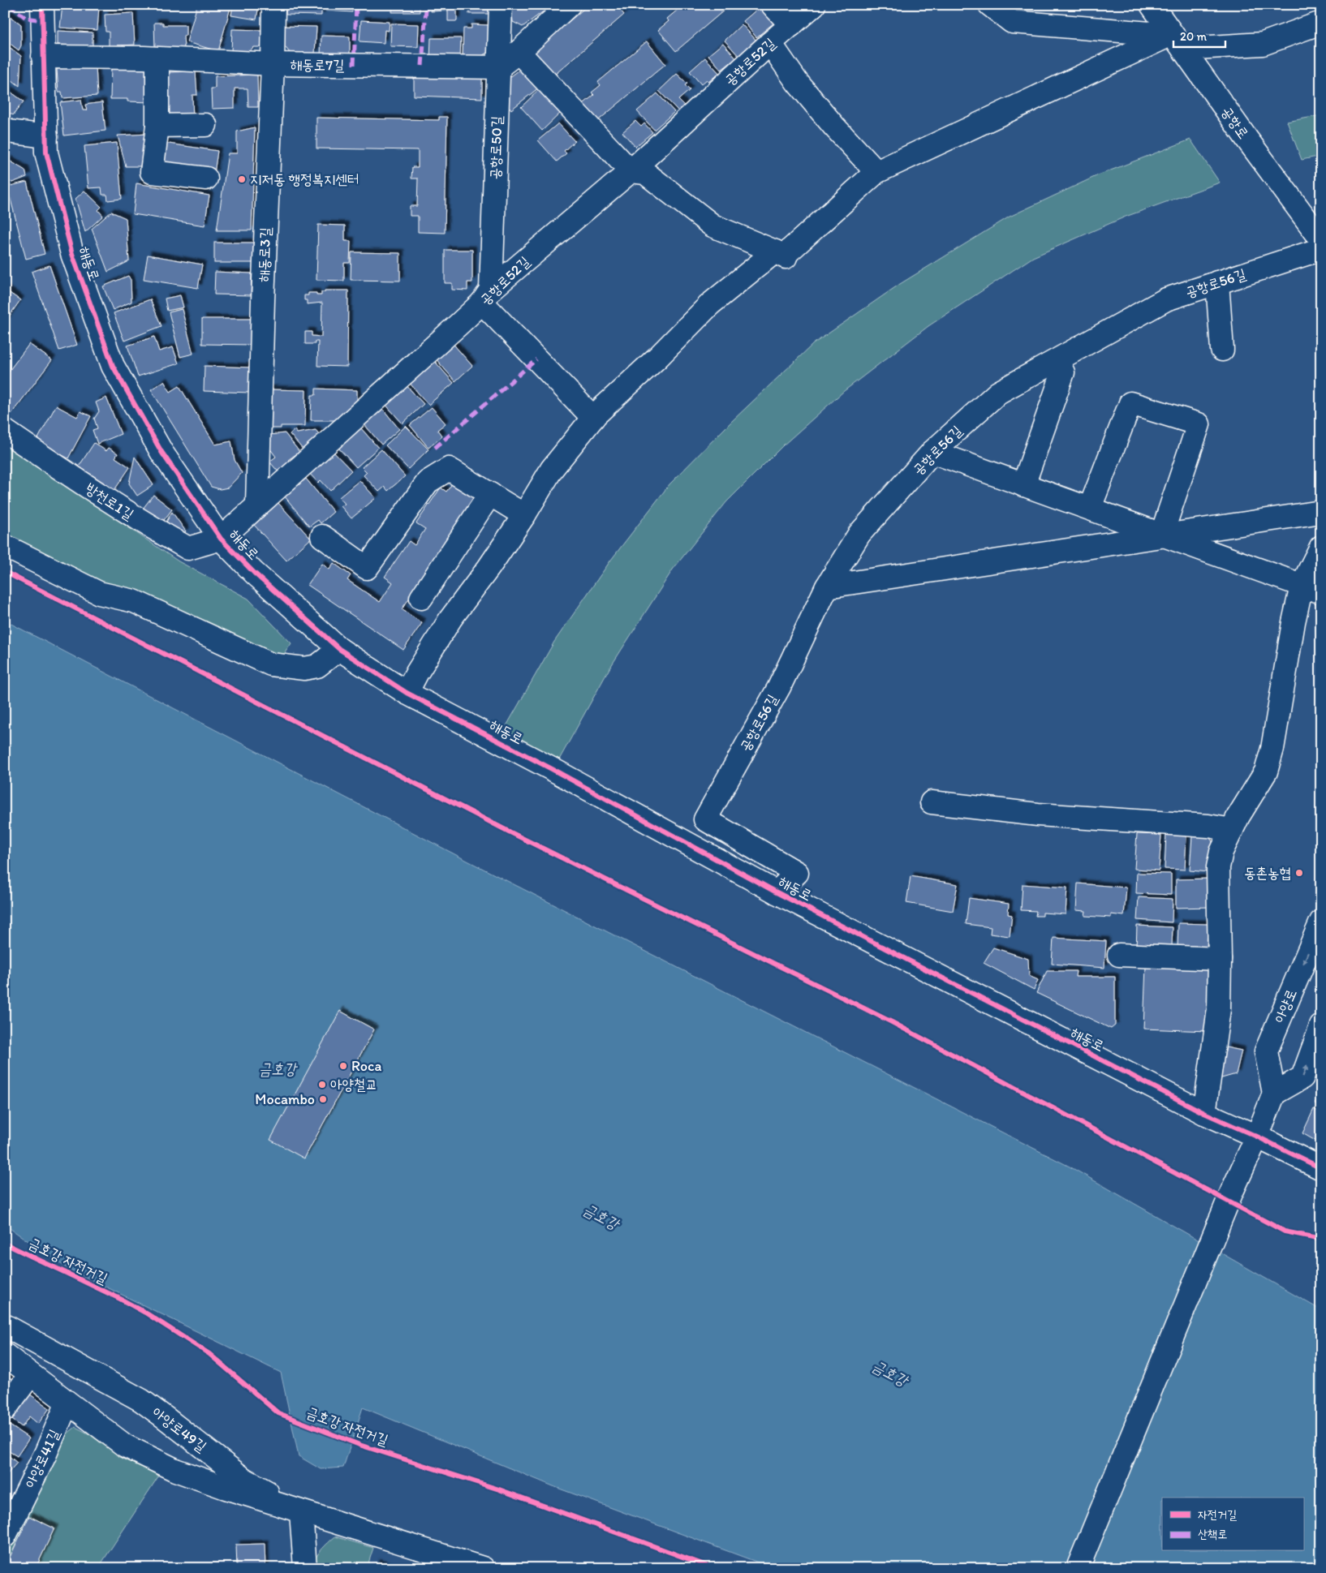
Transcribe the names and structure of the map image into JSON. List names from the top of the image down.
{
  "streets": {
    "street": [
      "공항로52길",
      "해동로7길",
      "공항로",
      "공항로50길",
      "해동로3길",
      "해동로",
      "공항로56길",
      "방천로1길",
      "아양로",
      "아양로49길",
      "아양로41길"
    ],
    "cycle path": ["금호강 자전거길"]
  },
  "crossings": [
    ["공항로52길", "공항로50길"],
    ["공항로52길", "해동로3길"],
    ["공항로52길", "해동로"],
    ["공항로52길", "방천로1길"],
    ["해동로7길", "공항로50길"],
    ["해동로7길", "해동로3길"],
    ["해동로7길", "해동로"],
    ["해동로", "공항로56길"],
    ["해동로", "방천로1길"]
  ],
  "water": ["금호강"],
  "places": [
    "지저동 행정복지센터",
    "동촌농협",
    "Roca",
    "아양철교",
    "Mocambo"
  ],
  "legend": ["자전거길", "산책로"],
  "scale_bar": "20 m"
}
